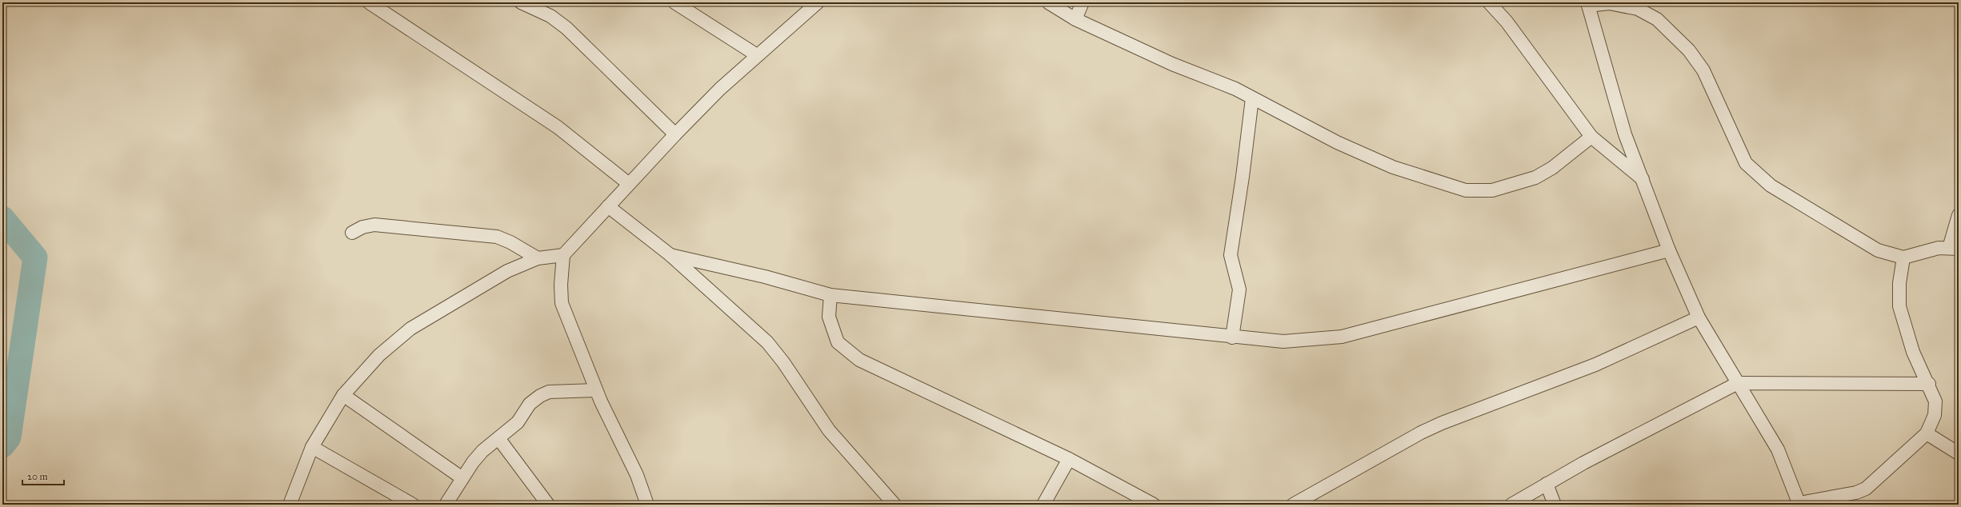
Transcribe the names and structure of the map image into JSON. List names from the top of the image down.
{
  "scale_bar": "20 m"
}
